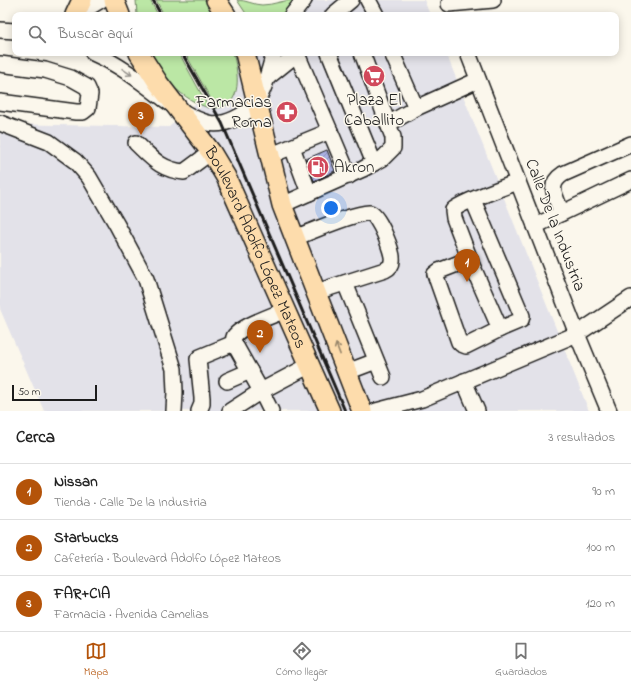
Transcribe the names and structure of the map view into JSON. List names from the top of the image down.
{
  "streets": {
    "main road": ["Boulevard Adolfo López Mateos"],
    "street": ["Calle De la Industria"]
  },
  "places": {
    "supermarket": ["Plaza El Caballito"],
    "pharmacy": ["Farmacias Roma"],
    "fuel station": ["Akron"]
  },
  "scale_bar": "50 m",
  "page": {
    "search": "Buscar aquí",
    "pins": ["3", "1", "2"],
    "scale": "50 m",
    "heading": ["Cerca", "3 resultados"],
    "list": [
      {
        "mark": "1",
        "name": "Nissan",
        "note": "Tienda · Calle De la Industria",
        "value": "90 m"
      },
      {
        "mark": "2",
        "name": "Starbucks",
        "note": "Cafetería · Boulevard Adolfo López Mateos",
        "value": "100 m"
      },
      {
        "mark": "3",
        "name": "FAR+CIA",
        "note": "Farmacia · Avenida Camelias",
        "value": "120 m"
      }
    ],
    "nav": ["Mapa", "Cómo llegar", "Guardados"]
  }
}
